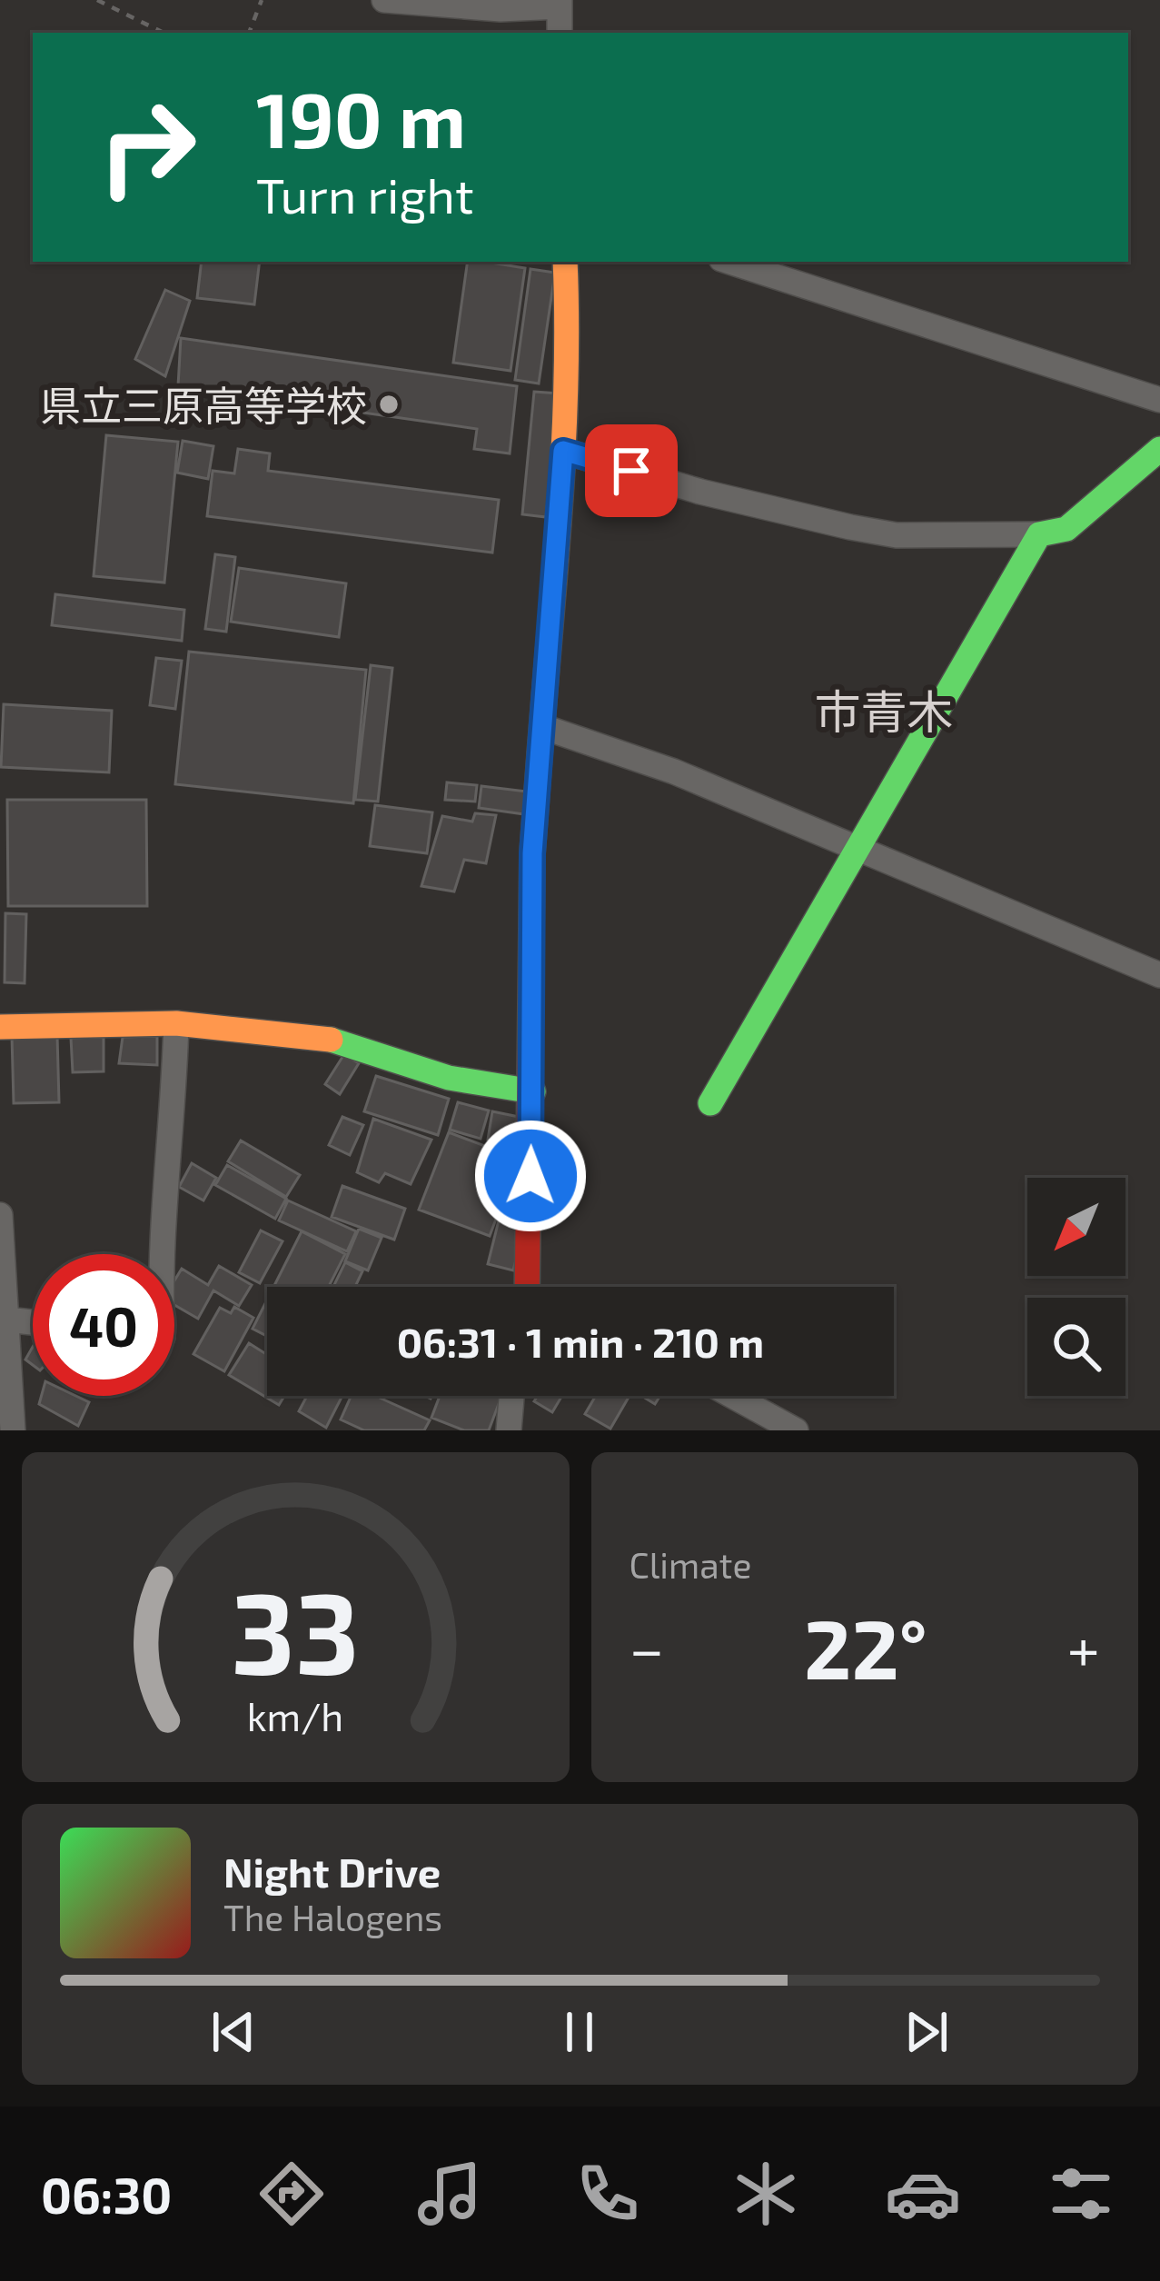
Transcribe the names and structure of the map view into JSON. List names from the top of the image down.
{
  "districts": ["市青木"],
  "places": ["県立三原高等学校"],
  "north": "bottom left",
  "page": {
    "turn": ["190 m", "Turn right"],
    "limit": "40",
    "trip": "06:31 · 1 min · 210 m",
    "tile": "Climate",
    "heat": ["−", "22°", "+"],
    "song": ["Night Drive", "The Halogens"],
    "tabs": "06:30",
    "gauge": ["33", "km/h"]
  }
}
